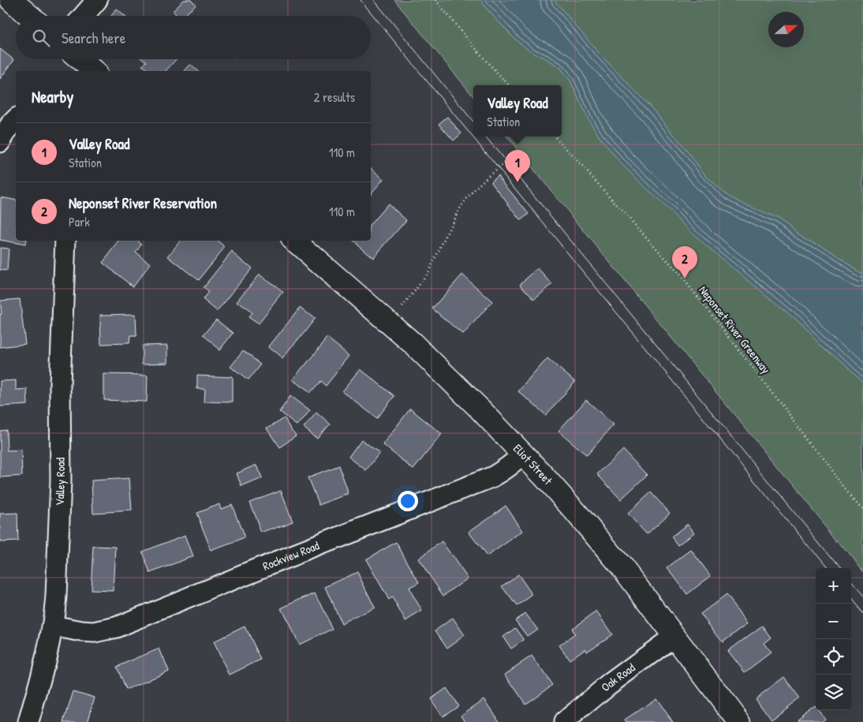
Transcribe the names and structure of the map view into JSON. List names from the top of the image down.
{
  "streets": {
    "street": [
      "Eliot Street",
      "Valley Road",
      "Rockview Road",
      "Oak Road"
    ],
    "path": ["Neponset River Greenway"]
  },
  "crossings": [
    ["Eliot Street", "Rockview Road"],
    ["Eliot Street", "Oak Road"],
    ["Valley Road", "Rockview Road"]
  ],
  "north": "right",
  "page": {
    "search": "Search here",
    "heading": ["Nearby", "2 results"],
    "popup": ["Valley Road", "Station"],
    "list": [
      {
        "mark": "1",
        "name": "Valley Road",
        "note": "Station",
        "value": "110 m"
      },
      {
        "mark": "2",
        "name": "Neponset River Reservation",
        "note": "Park",
        "value": "110 m"
      }
    ],
    "pins": ["1", "2"],
    "map_buttons": ["+", "−"]
  }
}
